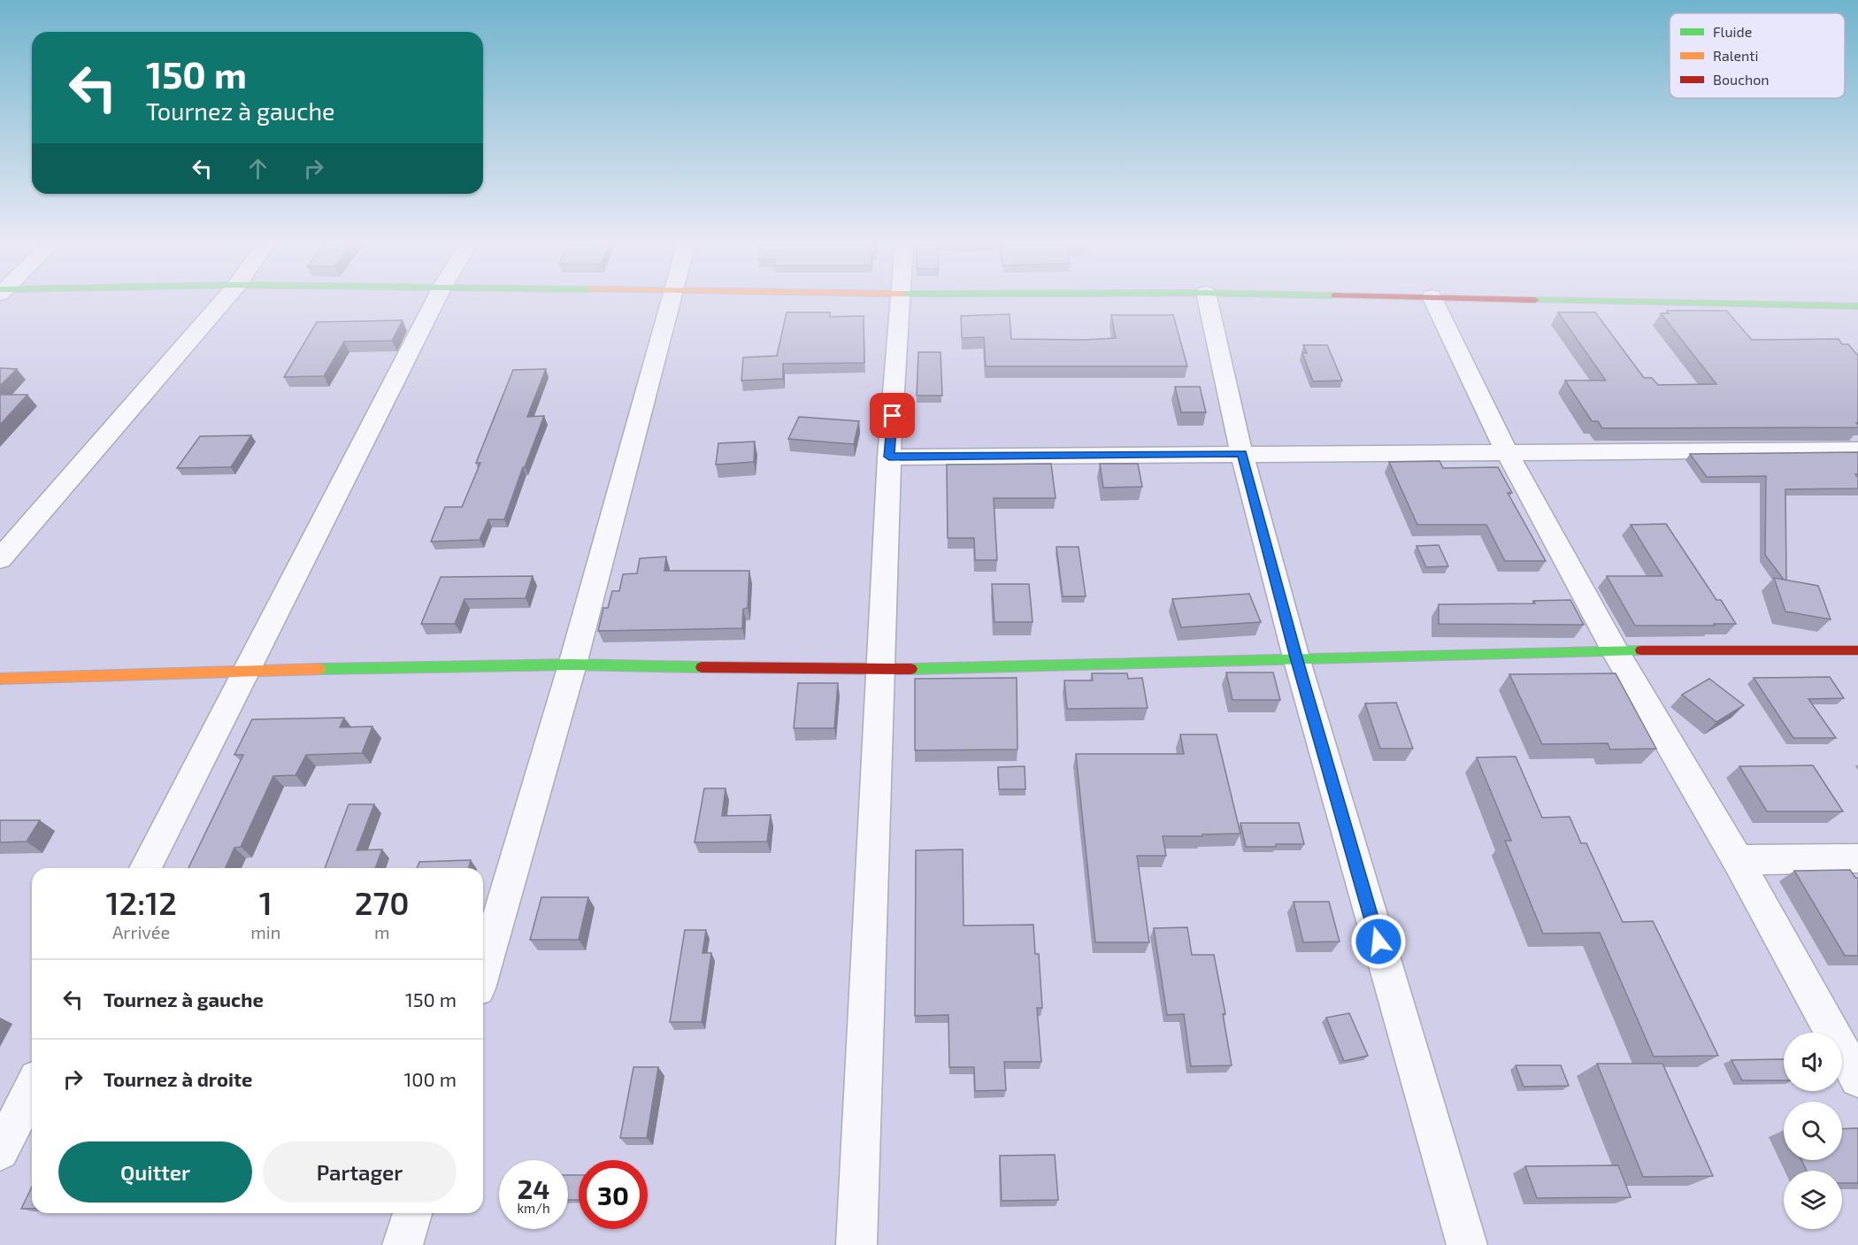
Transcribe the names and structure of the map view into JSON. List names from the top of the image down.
{
  "legend": ["Fluide", "Ralenti", "Bouchon"],
  "page": {
    "turn": ["150 m", "Tournez à gauche"],
    "eta": [
      "12:12",
      "Arrivée",
      "1",
      "min",
      "270",
      "m"
    ],
    "list": [
      {
        "name": "Tournez à gauche",
        "value": "150 m"
      },
      {
        "name": "Tournez à droite",
        "value": "100 m"
      }
    ],
    "buttons": ["Quitter", "Partager"],
    "speed": "24 km/h",
    "limit": "30"
  }
}
